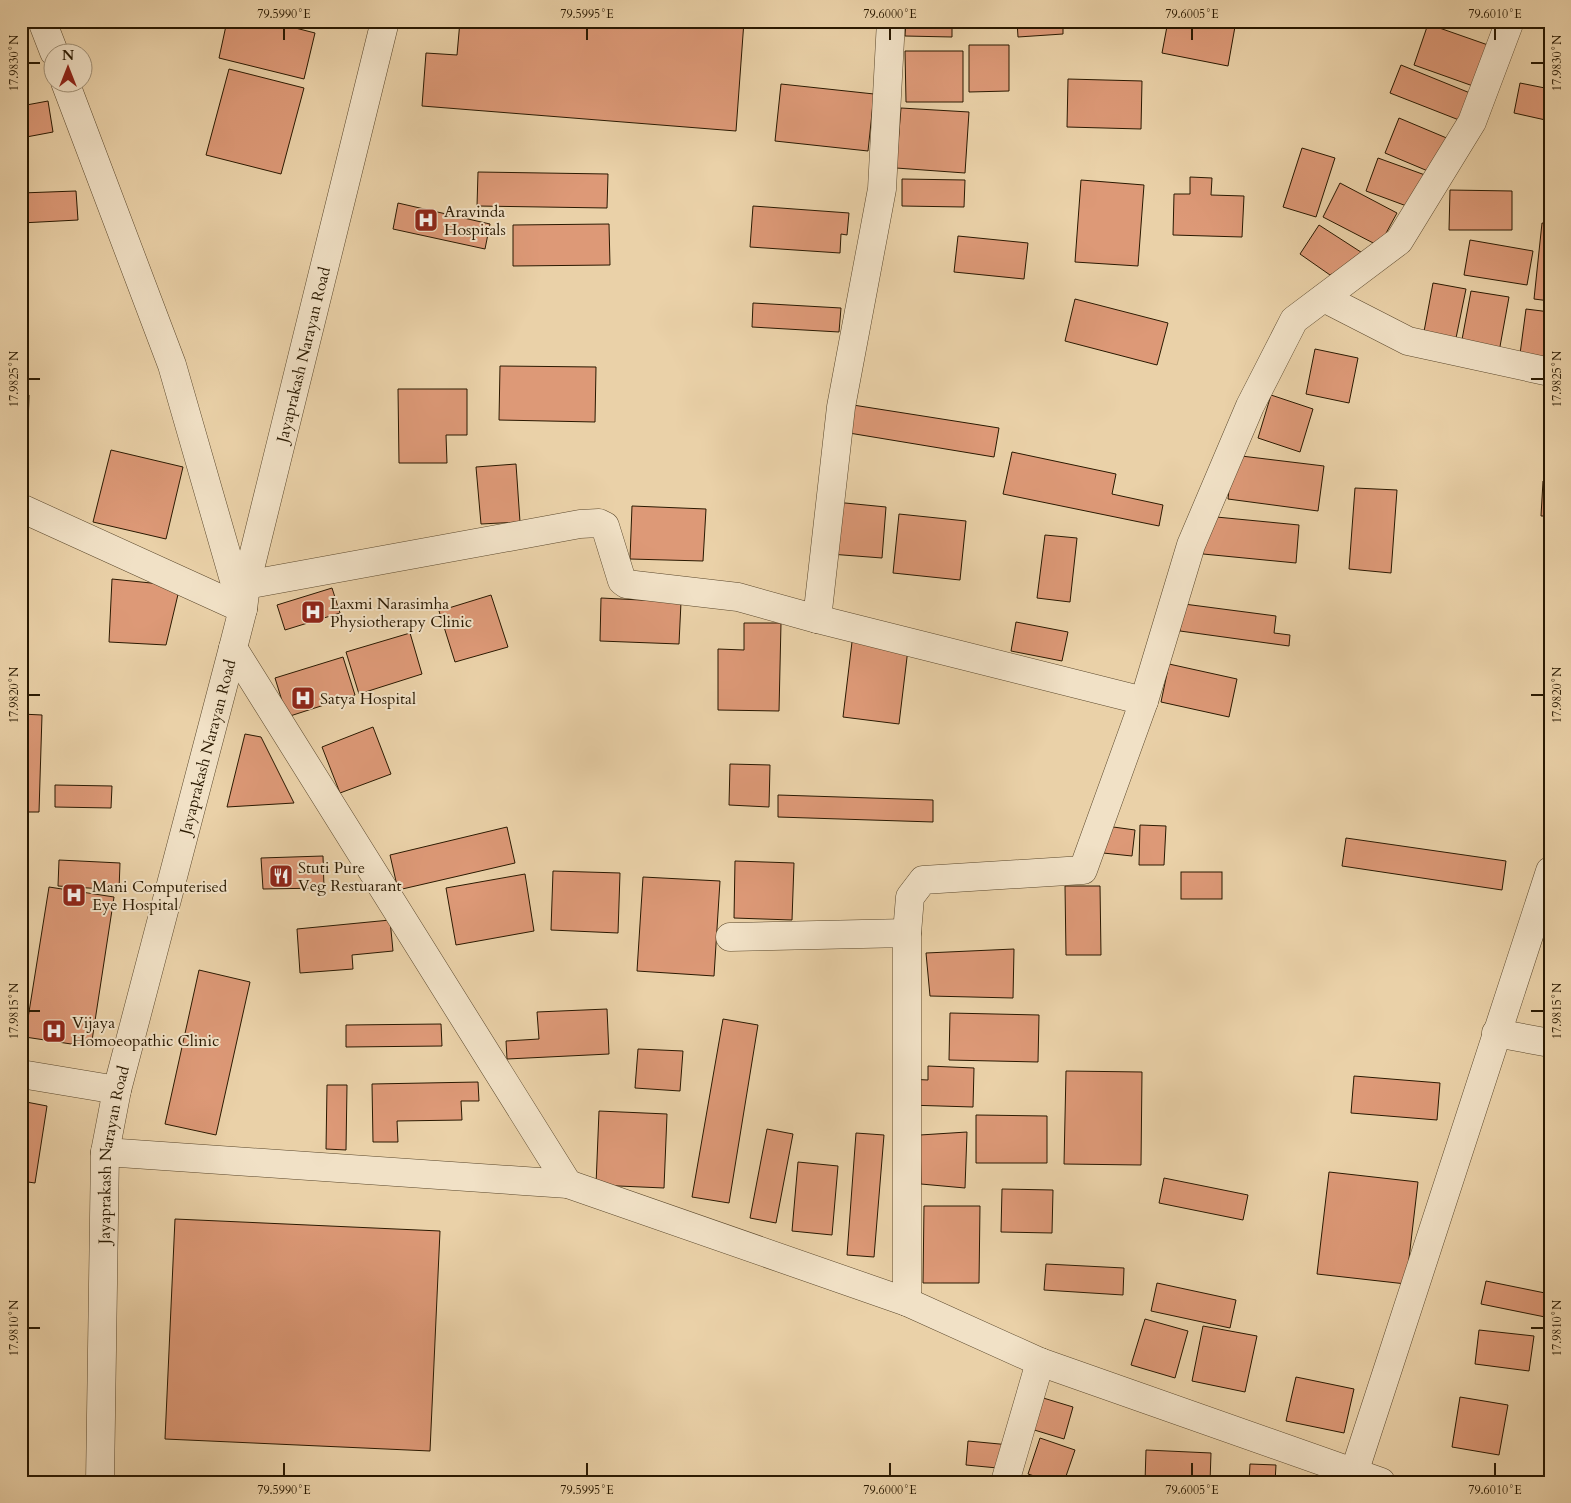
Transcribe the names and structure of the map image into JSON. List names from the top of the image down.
{
  "streets": {
    "street": ["Jayaprakash Narayan Road"]
  },
  "places": {
    "hospital": [
      "Aravinda Hospitals",
      "Laxmi Narasimha Physiotherapy Clinic",
      "Satya Hospital",
      "Mani Computerised Eye Hospital",
      "Vijaya Homoeopathic Clinic"
    ],
    "restaurant": ["Stuti Pure Veg Restuarant"]
  },
  "north": "top",
  "coordinates": [
    "79.5990°E",
    "79.5995°E",
    "79.6000°E",
    "79.6005°E",
    "79.6010°E",
    "17.9830°N",
    "17.9825°N",
    "17.9820°N",
    "17.9815°N",
    "17.9810°N"
  ]
}
